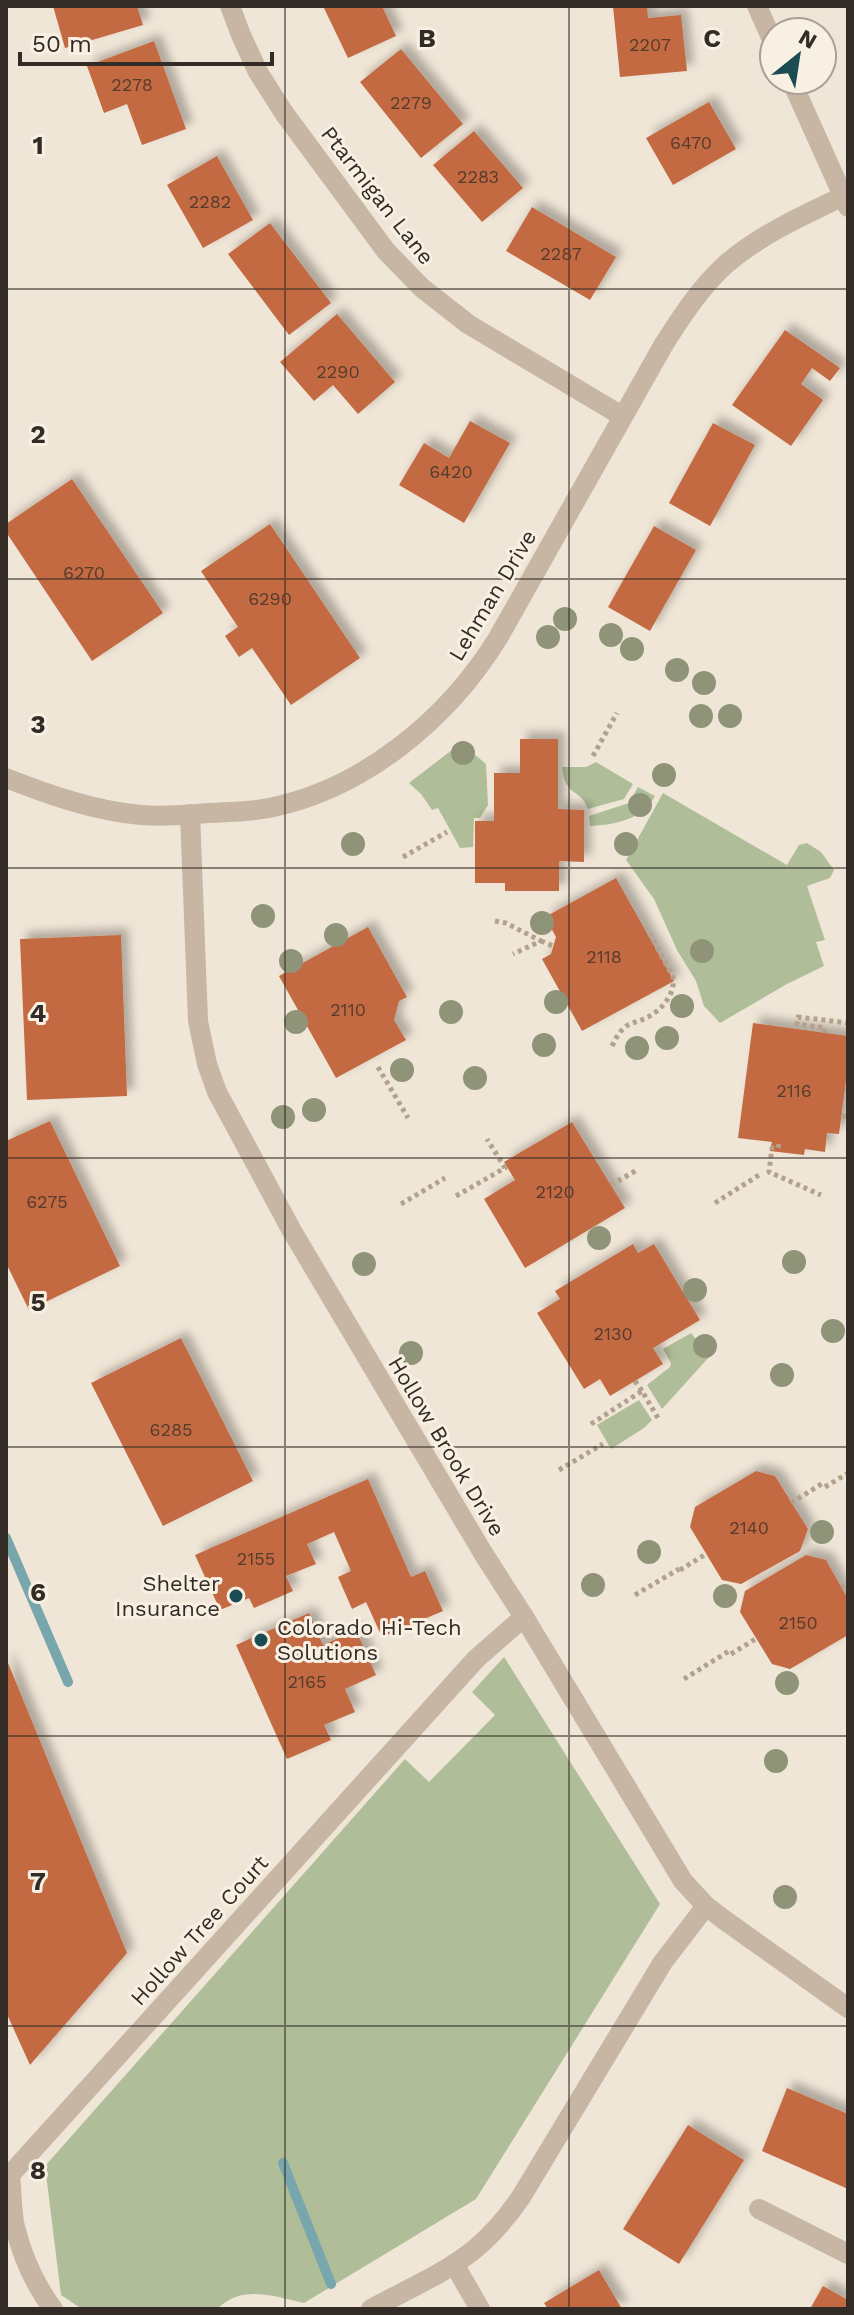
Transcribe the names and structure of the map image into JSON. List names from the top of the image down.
{
  "streets": {
    "street": [
      "Ptarmigan Lane",
      "Lehman Drive",
      "Hollow Brook Drive",
      "Hollow Tree Court"
    ]
  },
  "crossings": [
    ["Ptarmigan Lane", "Lehman Drive"],
    ["Lehman Drive", "Hollow Brook Drive"],
    ["Hollow Brook Drive", "Hollow Tree Court"]
  ],
  "places": ["Shelter Insurance", "Colorado Hi-Tech Solutions"],
  "house_numbers": [
    "2207",
    "2278",
    "2279",
    "6470",
    "2283",
    "2282",
    "2287",
    "2290",
    "6420",
    "6270",
    "6290",
    "2118",
    "2110",
    "2116",
    "2120",
    "6275",
    "2130",
    "6285",
    "2140",
    "2155",
    "2150",
    "2165"
  ],
  "scale_bar": "50 m",
  "north": "top right",
  "grid": {
    "columns": ["B", "C"],
    "rows": [
      "1",
      "2",
      "3",
      "4",
      "5",
      "6",
      "7",
      "8"
    ]
  }
}
